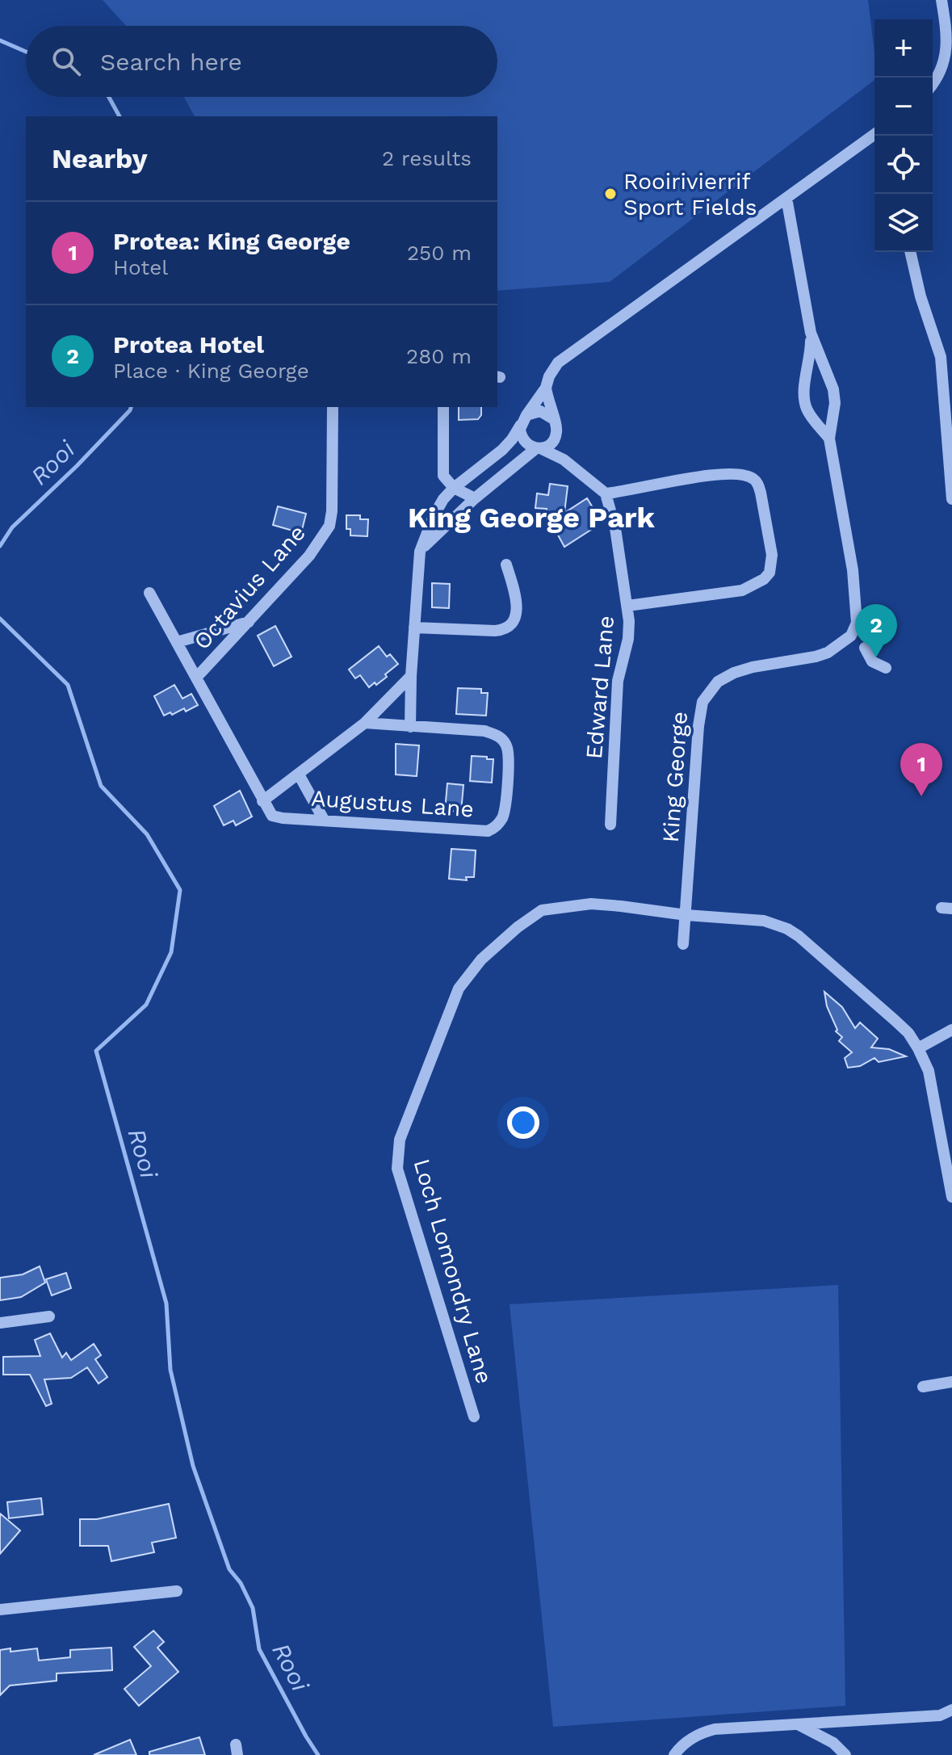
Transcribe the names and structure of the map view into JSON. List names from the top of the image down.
{
  "streets": {
    "street": [
      "Octavius Lane",
      "Edward Lane",
      "King George",
      "Augustus Lane",
      "Loch Lomondry Lane"
    ]
  },
  "crossings": [
    ["King George", "Loch Lomondry Lane"]
  ],
  "districts": ["King George Park"],
  "water": ["Rooi"],
  "places": ["Rooirivierrif Sport Fields"],
  "page": {
    "map_buttons": ["+", "−"],
    "search": "Search here",
    "heading": ["Nearby", "2 results"],
    "list": [
      {
        "mark": "1",
        "name": "Protea: King George",
        "note": "Hotel",
        "value": "250 m"
      },
      {
        "mark": "2",
        "name": "Protea Hotel",
        "note": "Place · King George",
        "value": "280 m"
      }
    ],
    "pins": ["2", "1"]
  }
}
